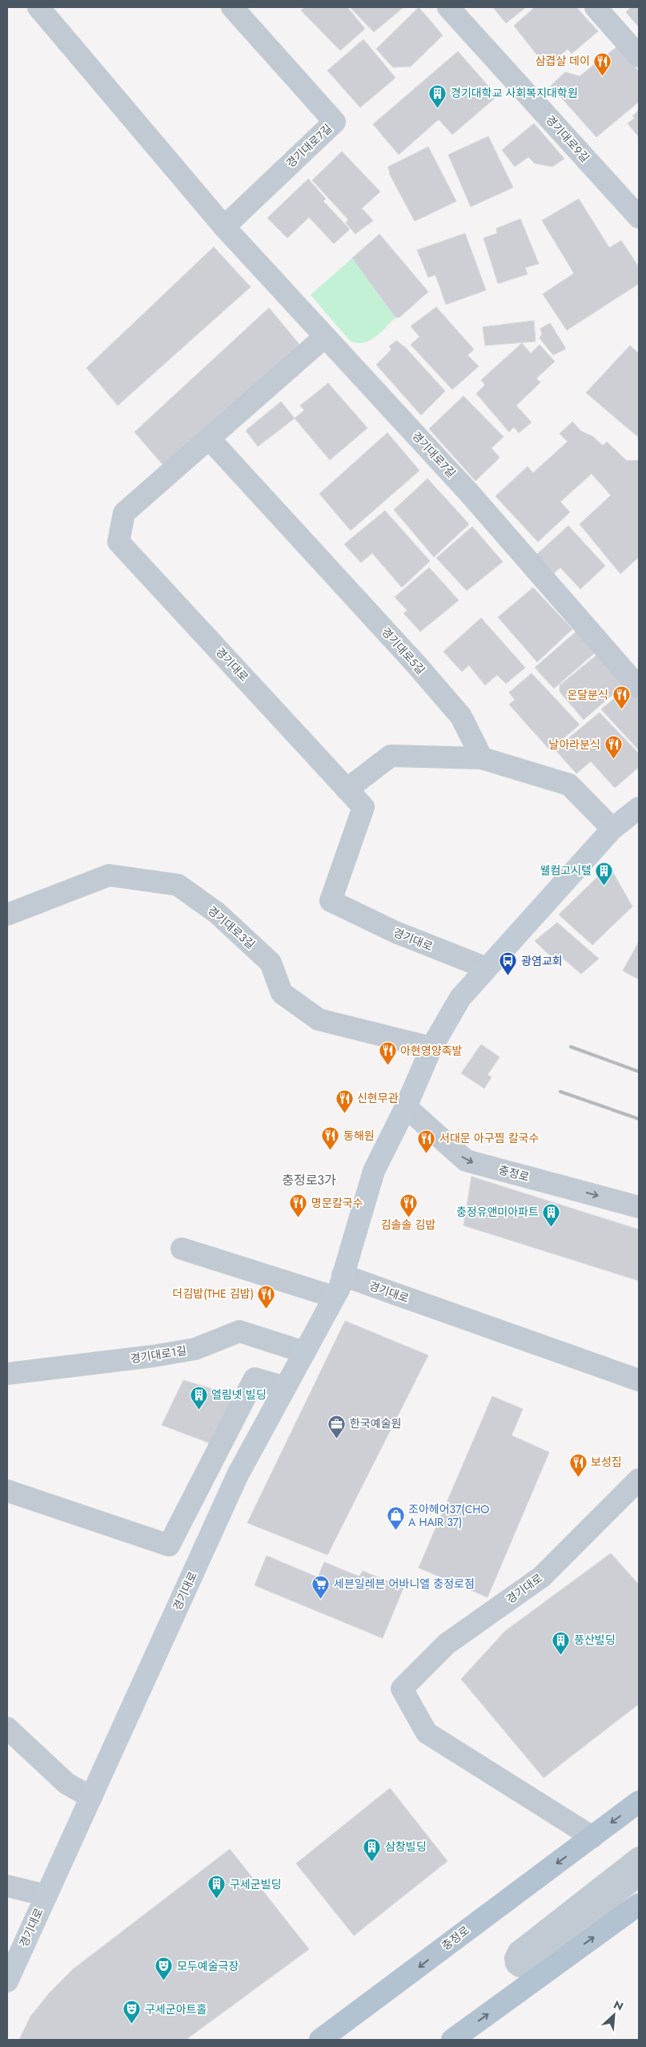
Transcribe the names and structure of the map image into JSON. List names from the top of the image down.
{
  "streets": {
    "main road": ["경기대로", "충정로"],
    "street": [
      "경기대로9길",
      "경기대로7길",
      "경기대로5길",
      "경기대로3길",
      "경기대로1길"
    ]
  },
  "crossings": [
    ["경기대로7길", "경기대로"],
    ["경기대로5길", "경기대로"],
    ["경기대로", "경기대로3길"],
    ["경기대로", "충정로"],
    ["경기대로", "경기대로1길"]
  ],
  "districts": ["충정로3가"],
  "places": {
    "restaurant": [
      "삼겹살 데이",
      "온달분식",
      "날아라분식",
      "아현영양족발",
      "신현무관",
      "동해원",
      "서대문 아구찜 칼국수",
      "김솔솔 김밥",
      "명문칼국수",
      "더김밥(THE 김밥)",
      "보성집"
    ],
    "building": [
      "경기대학교 사회복지대학원",
      "웰컴고시텔",
      "충정유앤미아파트",
      "엘림넷 빌딩",
      "풍산빌딩",
      "삼창빌딩",
      "구세군빌딩"
    ],
    "bus stop": ["광염교회"],
    "office": ["한국예술원"],
    "shop": ["조아헤어37(CHO A HAIR 37)"],
    "supermarket": ["세븐일레븐 어바니엘 충정로점"],
    "theatre": ["모두예술극장", "구세군아트홀"]
  },
  "north": "top right"
}
